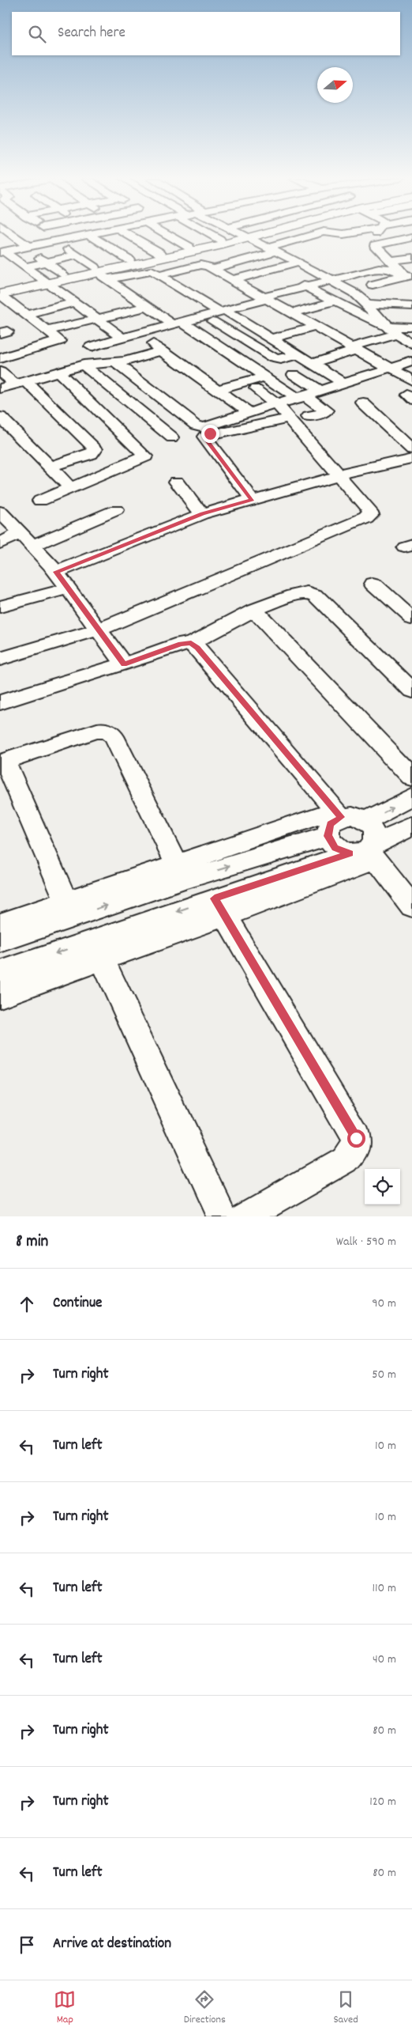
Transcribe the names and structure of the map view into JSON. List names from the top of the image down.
{
  "north": "right",
  "page": {
    "search": "Search here",
    "heading": ["8 min", "Walk · 590 m"],
    "list": [
      ["Continue", "90 m"],
      ["Turn right", "50 m"],
      ["Turn left", "10 m"],
      ["Turn right", "10 m"],
      ["Turn left", "110 m"],
      ["Turn left", "40 m"],
      ["Turn right", "80 m"],
      ["Turn right", "120 m"],
      ["Turn left", "80 m"],
      "Arrive at destination"
    ],
    "nav": ["Map", "Directions", "Saved"]
  }
}
